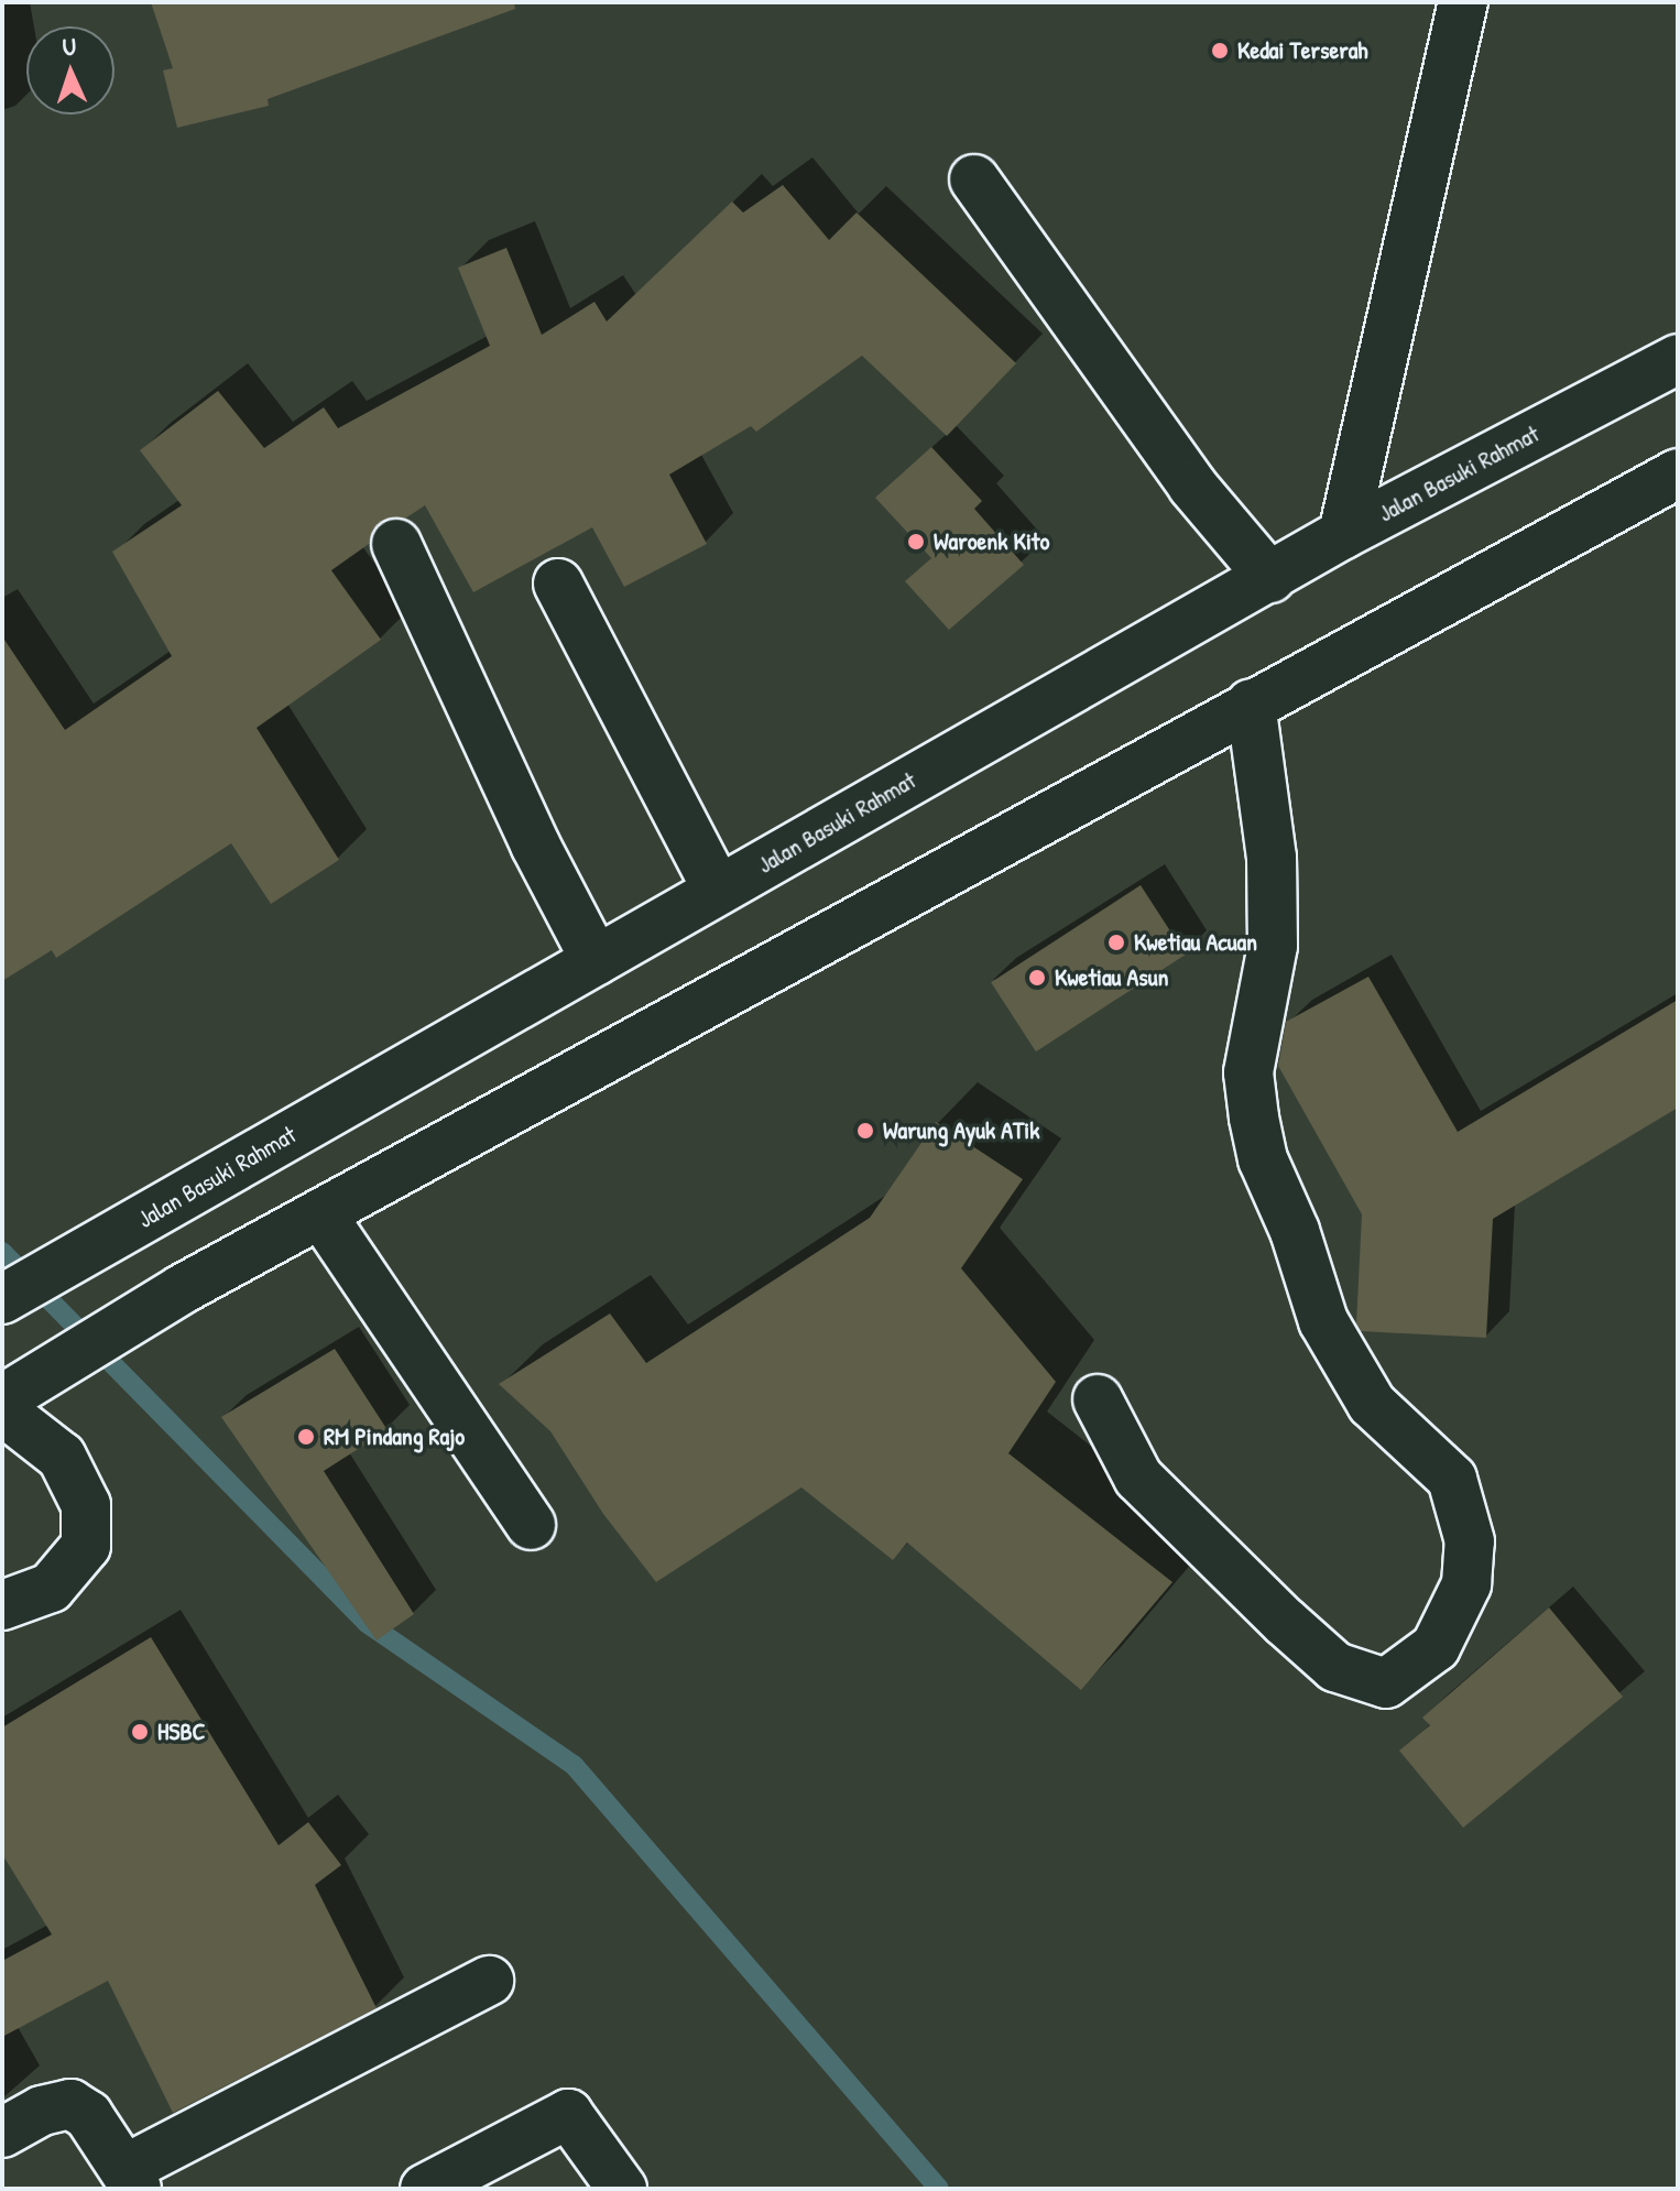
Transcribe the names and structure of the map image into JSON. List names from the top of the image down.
{
  "streets": {
    "main road": ["Jalan Basuki Rahmat"]
  },
  "places": [
    "Kedai Terserah",
    "Waroenk Kito",
    "Kwetiau Acuan",
    "Kwetiau Asun",
    "Warung Ayuk ATik",
    "RM Pindang Rajo",
    "HSBC"
  ],
  "north": "top"
}
